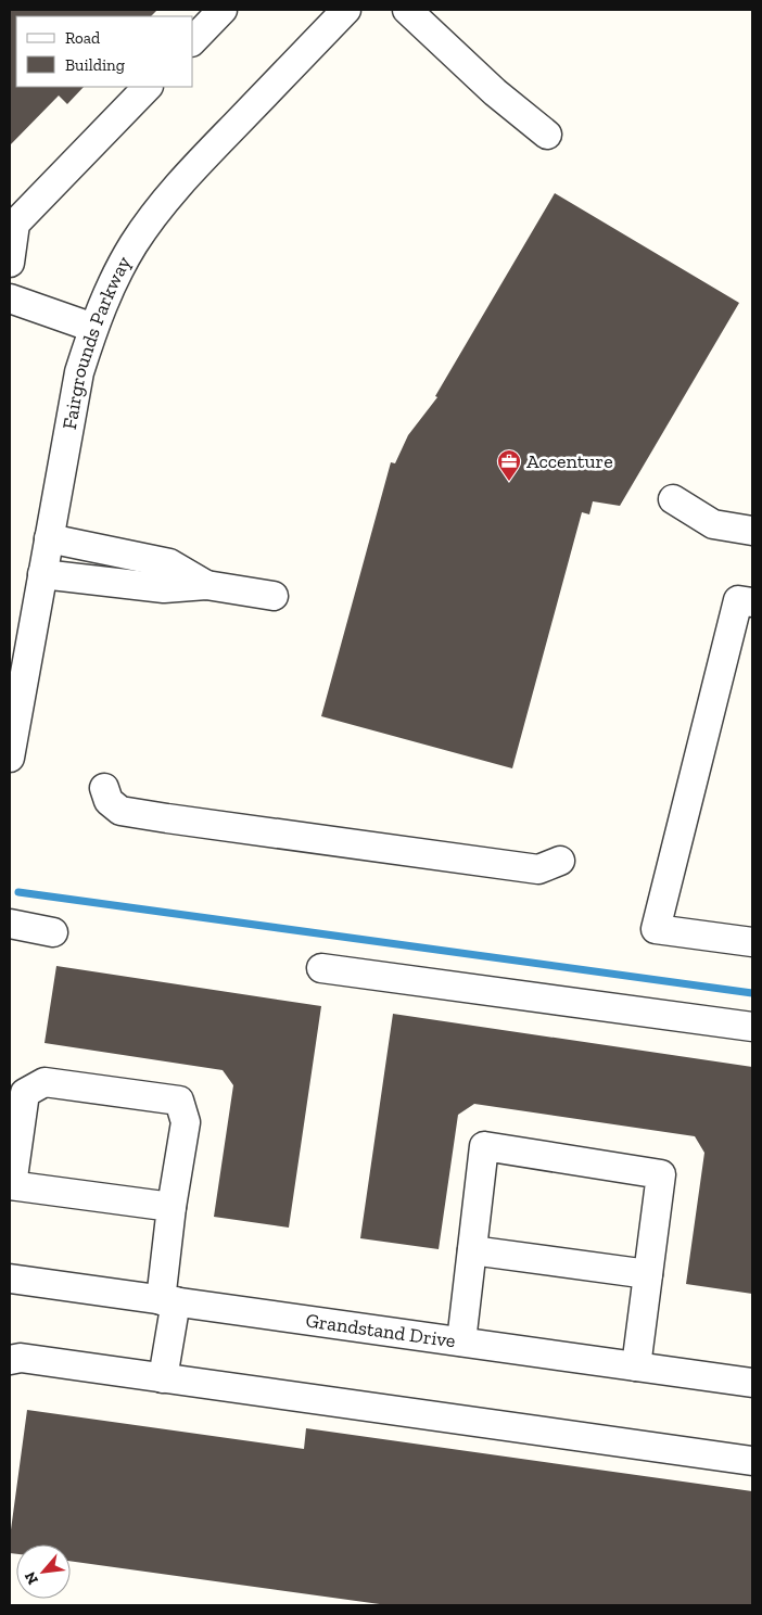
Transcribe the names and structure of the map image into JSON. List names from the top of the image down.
{
  "streets": {
    "street": ["Fairgrounds Parkway", "Grandstand Drive"]
  },
  "places": {
    "office": ["Accenture"]
  },
  "legend": ["Road", "Building"],
  "north": "bottom left"
}
